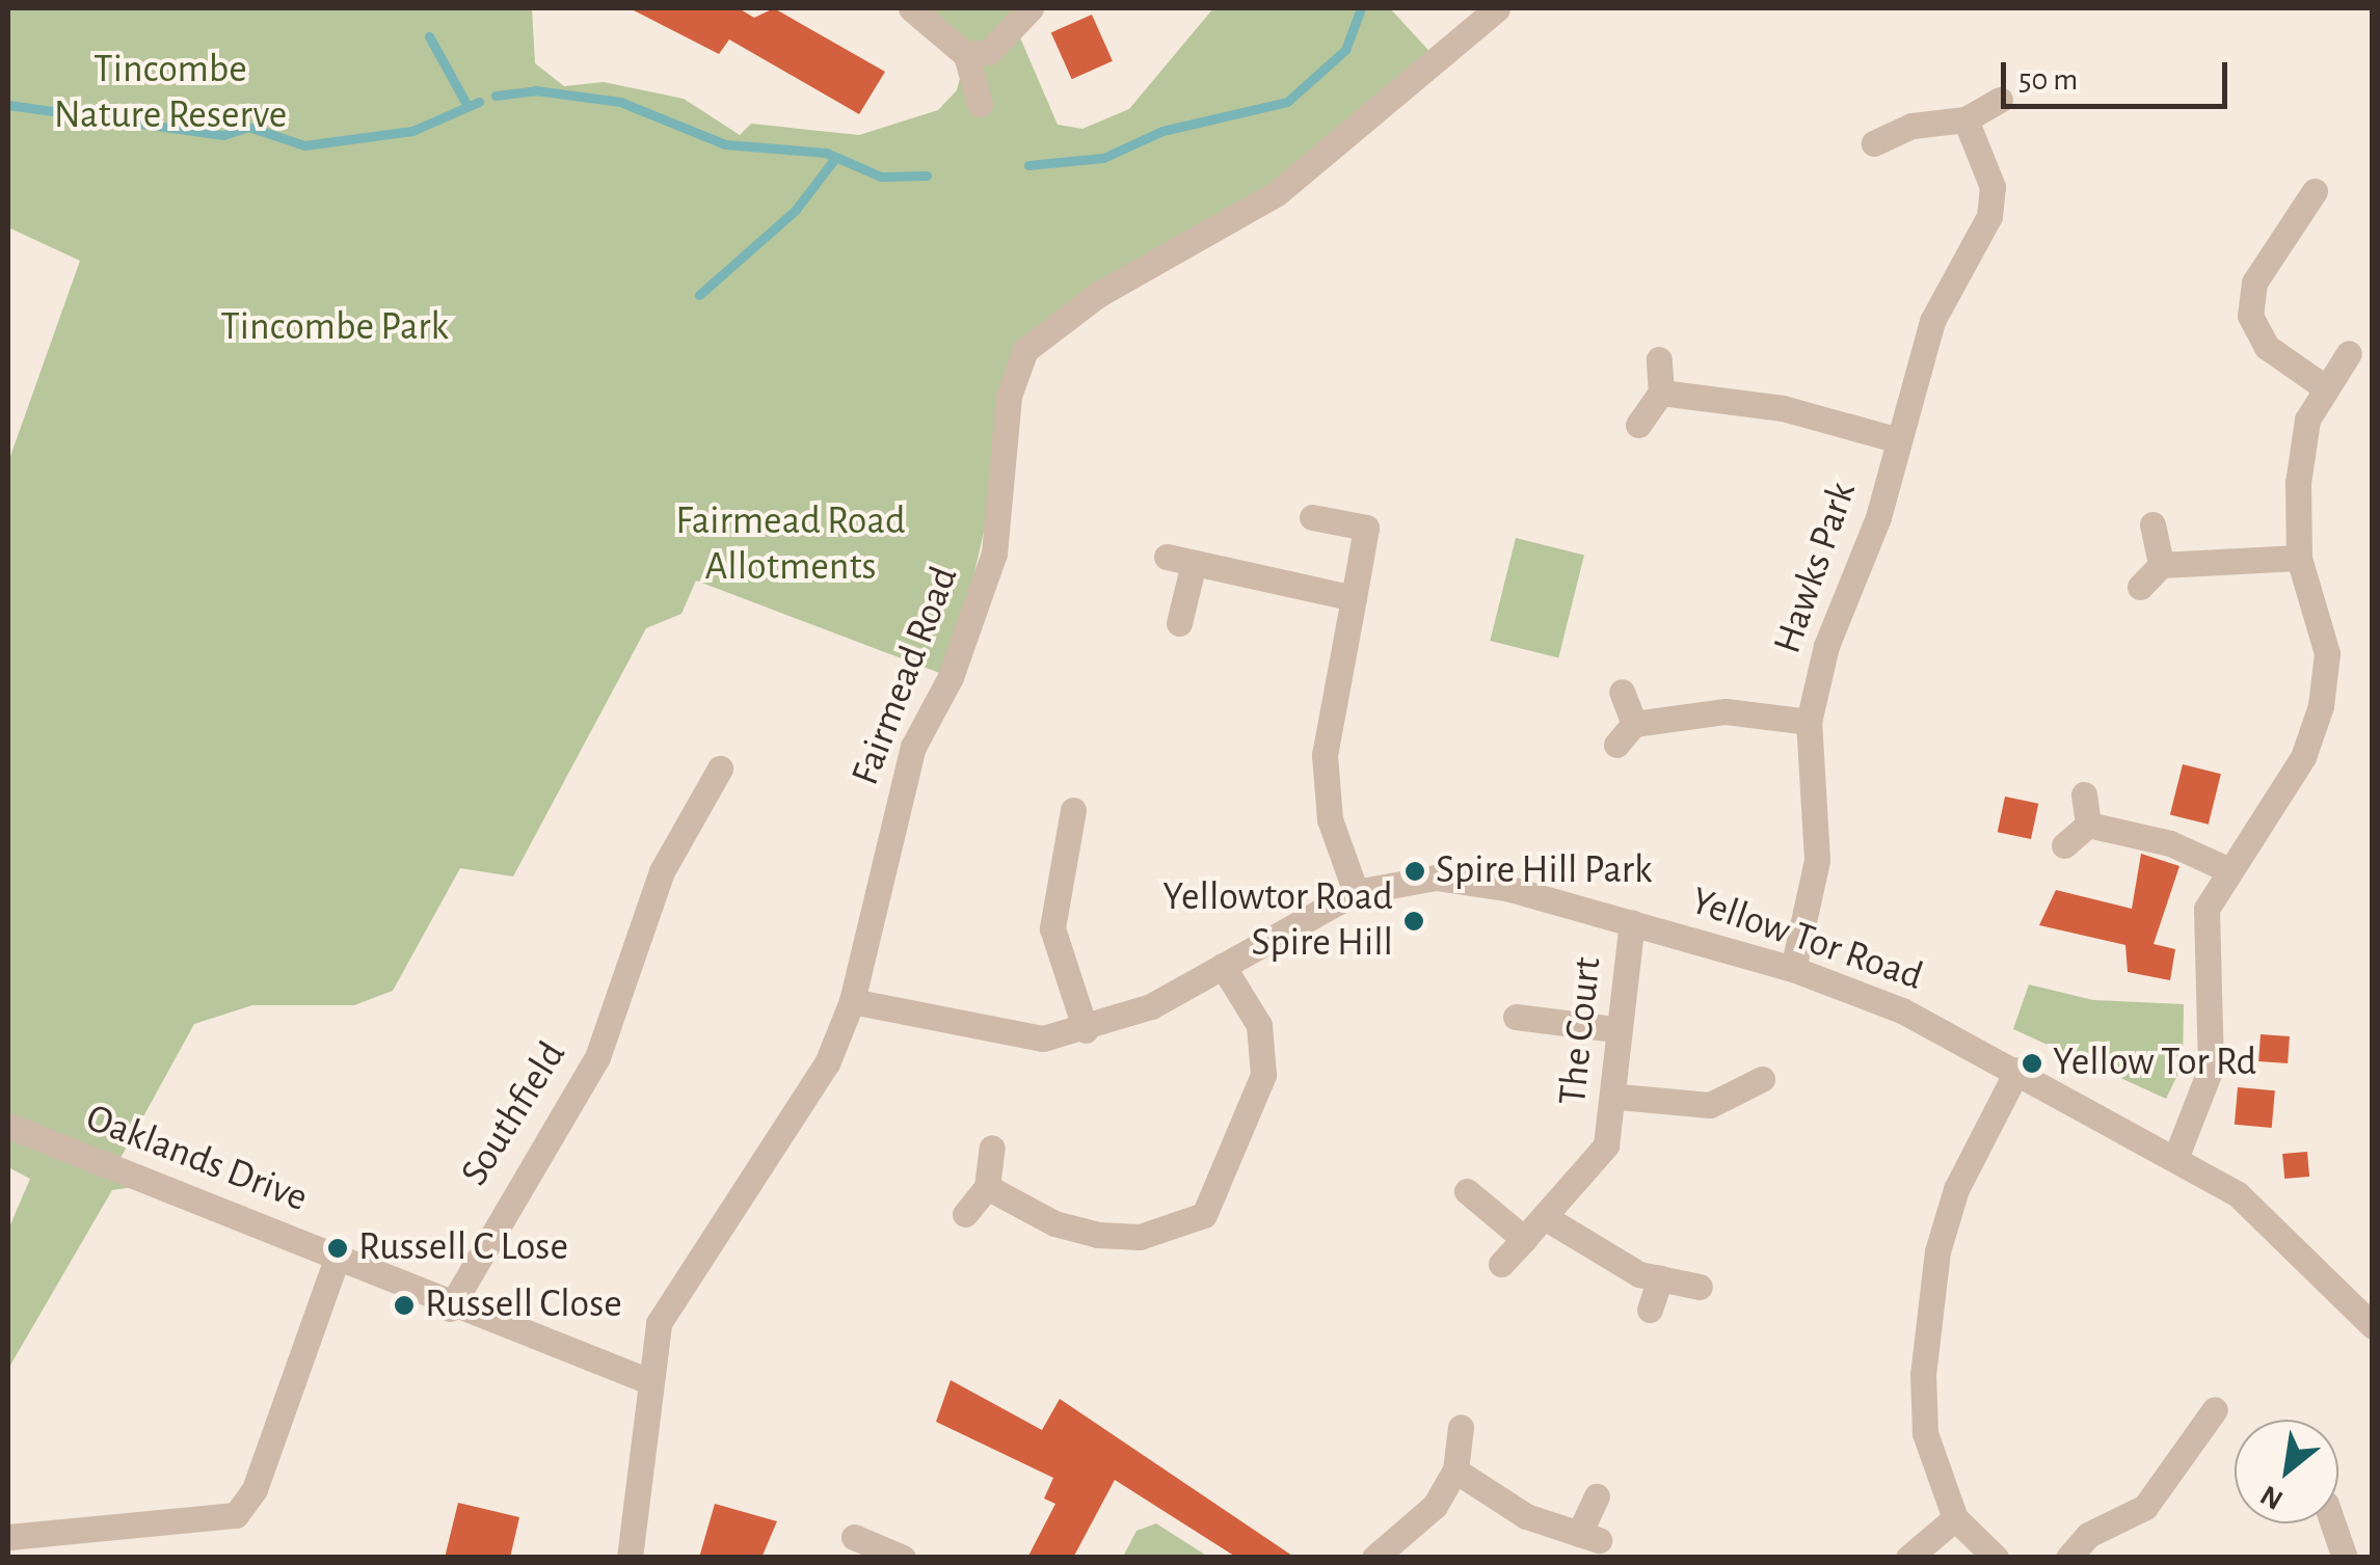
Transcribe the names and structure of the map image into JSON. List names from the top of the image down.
{
  "streets": {
    "street": [
      "Hawks Park",
      "Fairmead Road",
      "Yellow Tor Road",
      "The Court",
      "Southfield",
      "Oaklands Drive"
    ]
  },
  "crossings": [
    ["Hawks Park", "Yellow Tor Road"],
    ["Fairmead Road", "Yellow Tor Road"],
    ["Fairmead Road", "Oaklands Drive"],
    ["Yellow Tor Road", "The Court"],
    ["Southfield", "Oaklands Drive"]
  ],
  "parks": ["Tincombe Nature Reserve", "Tincombe Park", "Fairmead Road Allotments"],
  "places": [
    "Spire Hill Park",
    "Yellowtor Road Spire Hill",
    "Yellow Tor Rd",
    "Russell C Lose",
    "Russell Close"
  ],
  "scale_bar": "50 m",
  "north": "bottom left"
}
